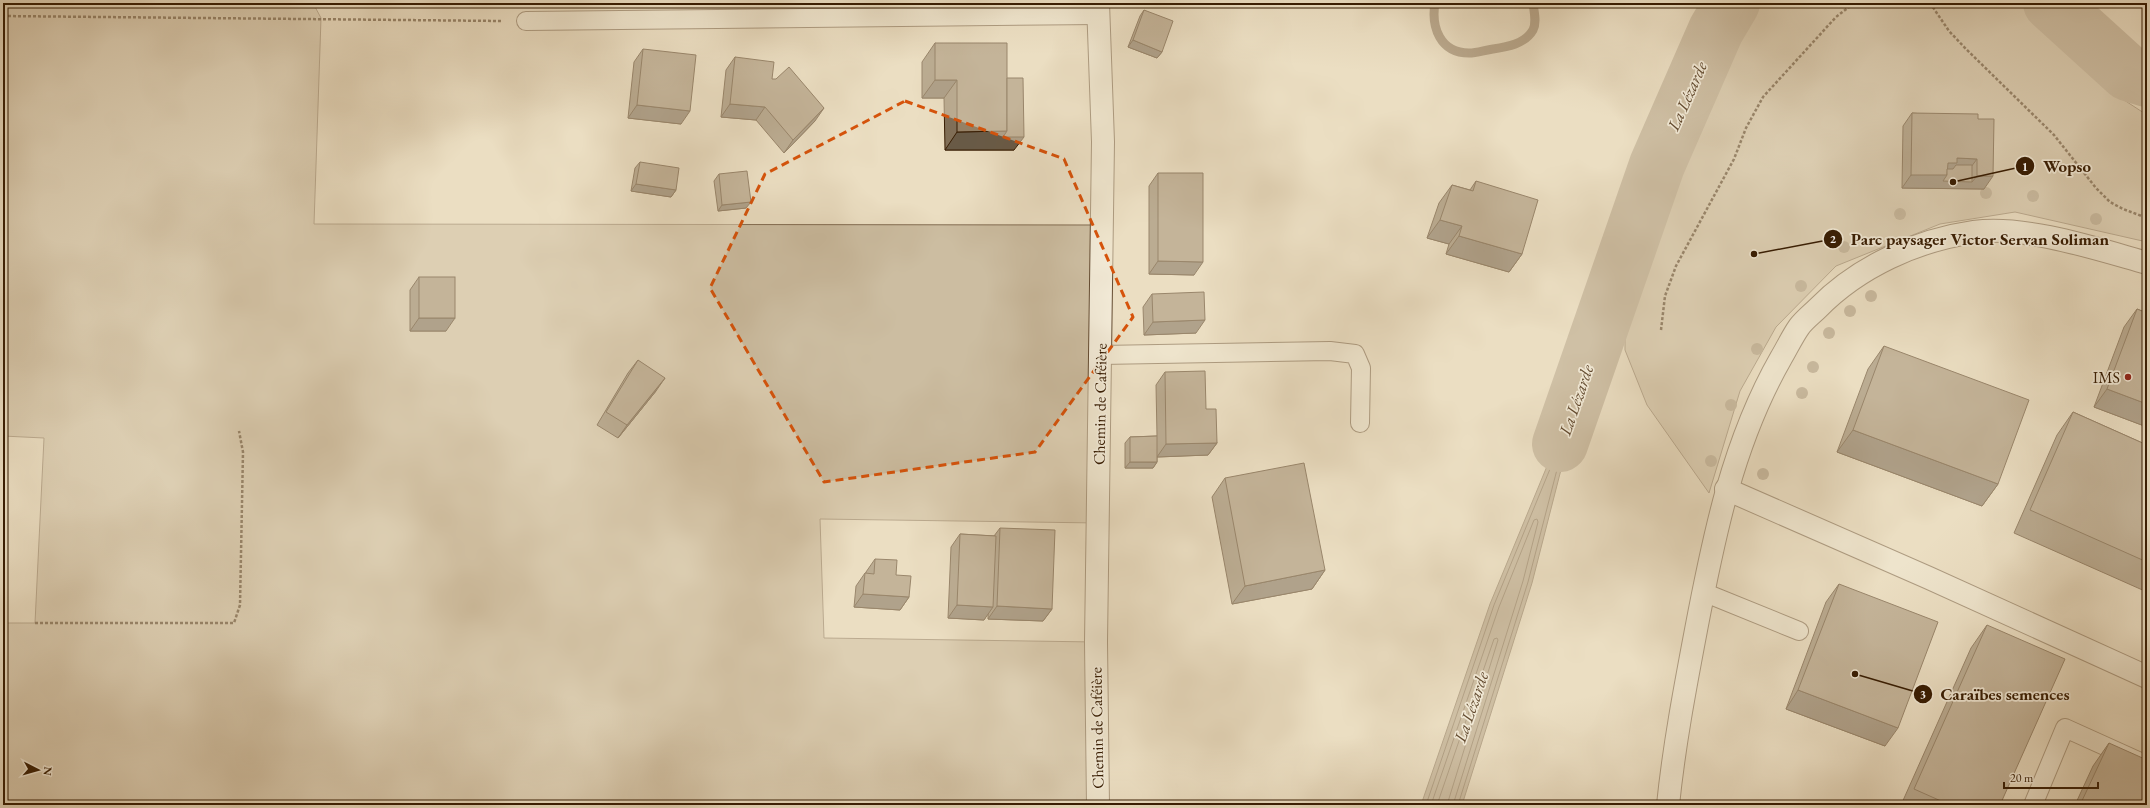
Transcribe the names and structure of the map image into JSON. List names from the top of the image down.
{
  "streets": {
    "street": ["Chemin de Caféière"]
  },
  "water": ["La Lézarde"],
  "places": [
    "Wopso",
    "Parc paysager Victor Servan Soliman",
    "IMS",
    "Caraïbes semences"
  ],
  "scale_bar": "20 m",
  "north": "right"
}
